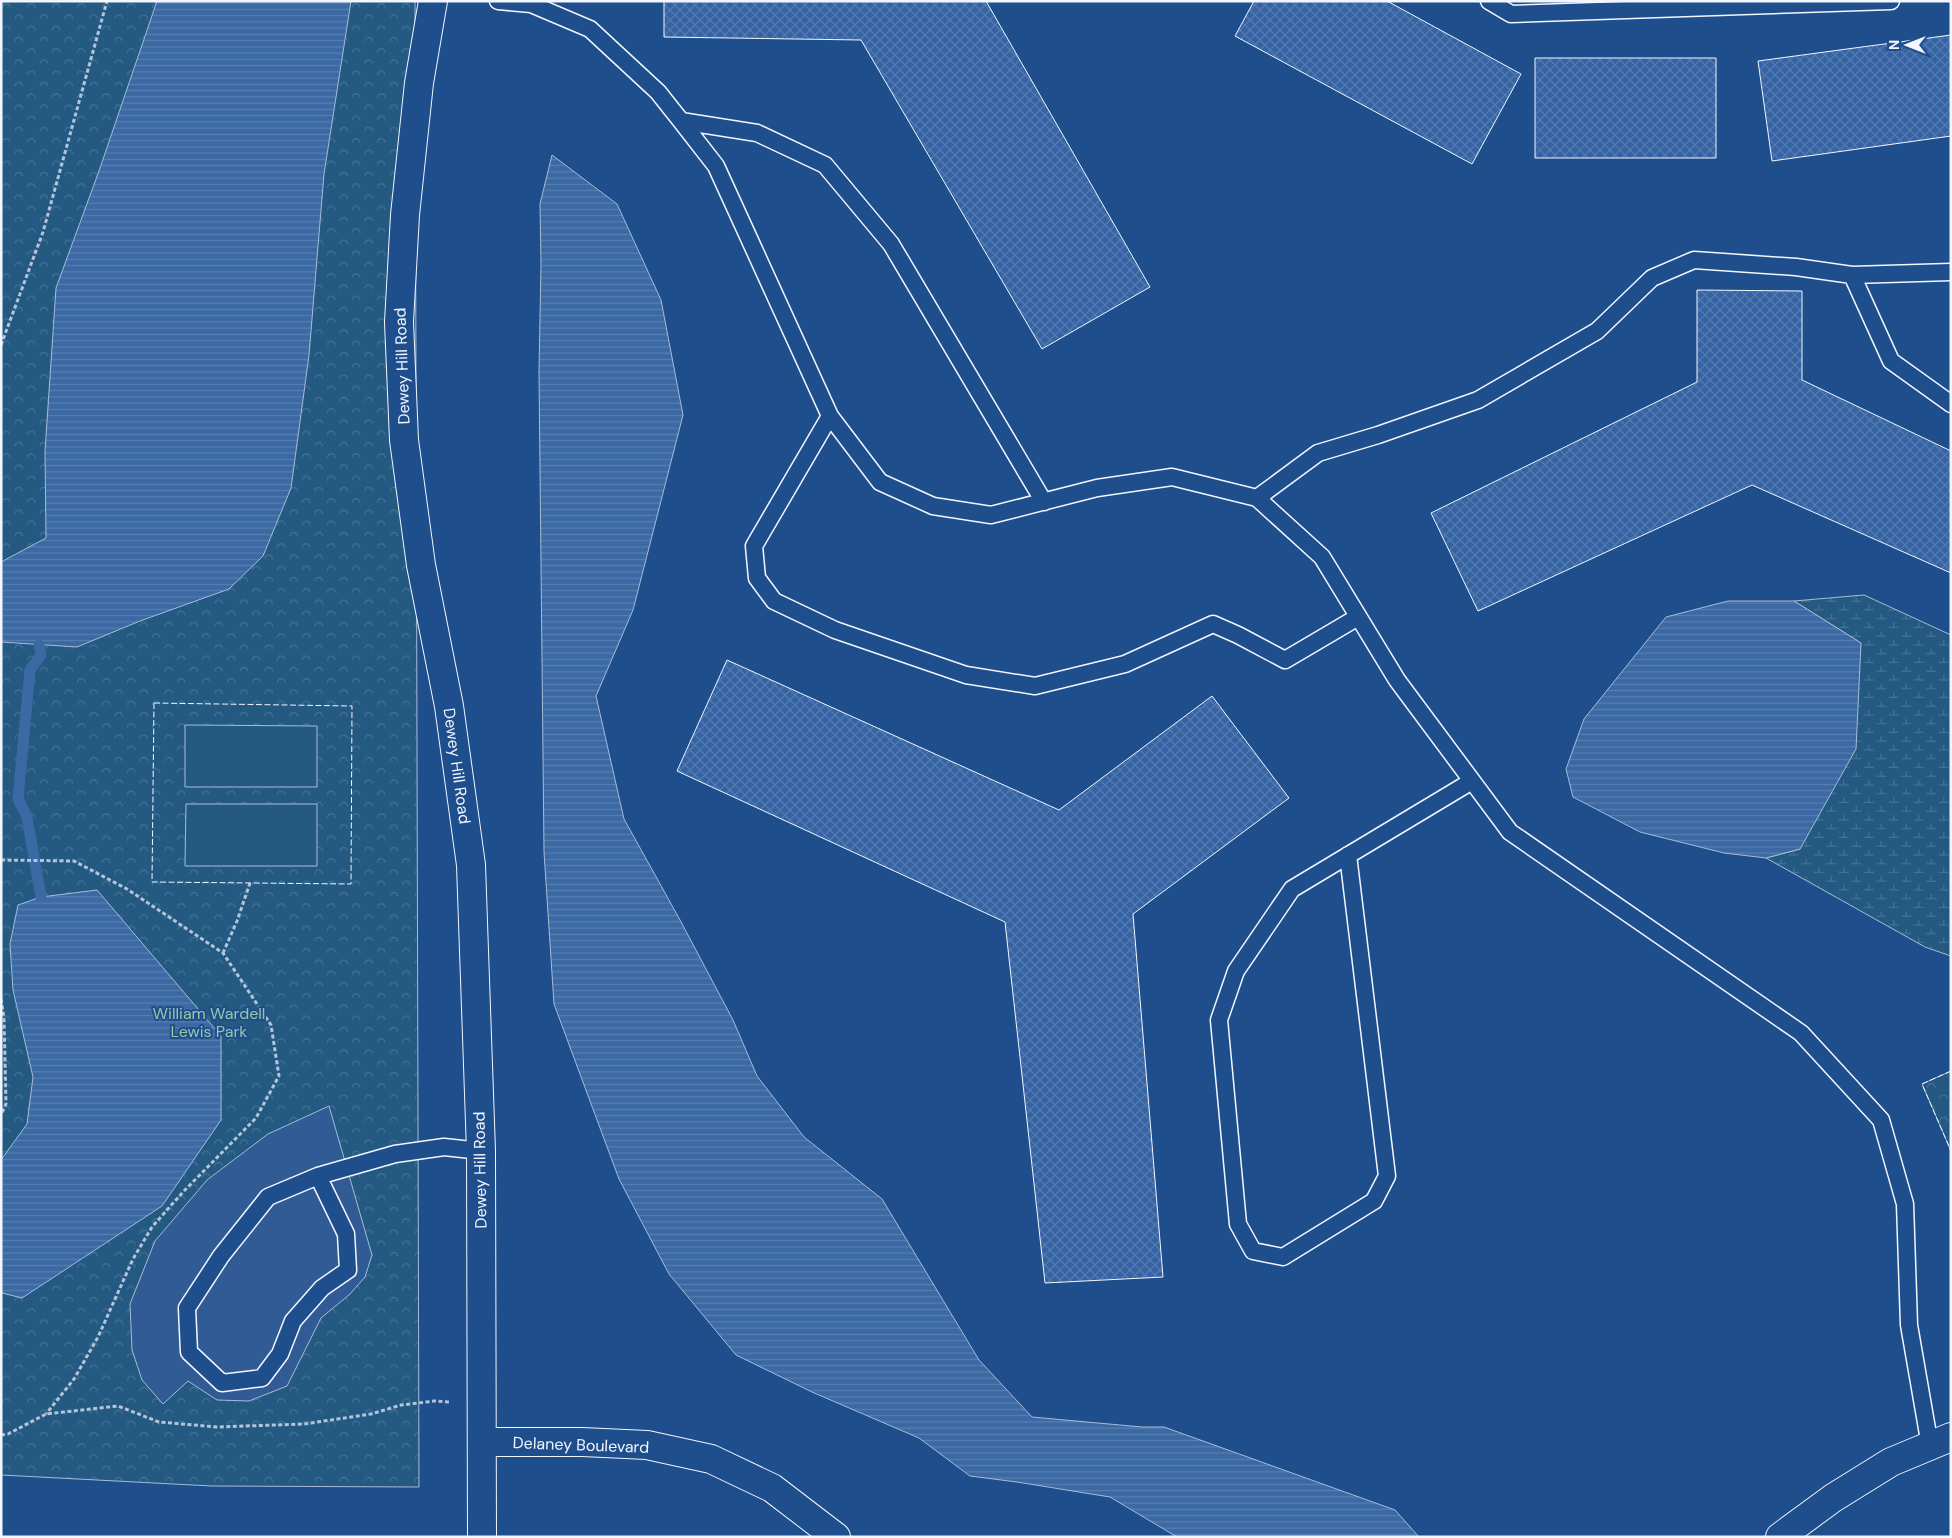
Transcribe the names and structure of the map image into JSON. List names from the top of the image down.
{
  "streets": {
    "street": ["Dewey Hill Road", "Delaney Boulevard"]
  },
  "crossings": [
    ["Dewey Hill Road", "Delaney Boulevard"]
  ],
  "parks": ["William Wardell Lewis Park"],
  "north": "left"
}
